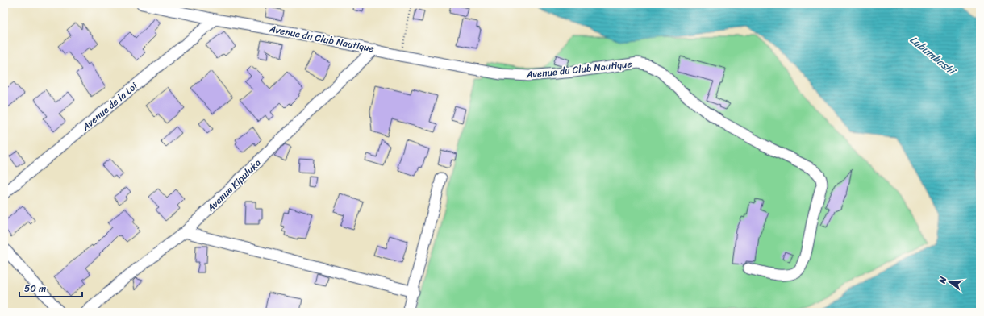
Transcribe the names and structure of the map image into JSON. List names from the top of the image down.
{
  "streets": {
    "street": ["Avenue du Club Nautique", "Avenue de la Loi", "Avenue Kipuluka"]
  },
  "crossings": [
    ["Avenue du Club Nautique", "Avenue de la Loi"],
    ["Avenue du Club Nautique", "Avenue Kipuluka"]
  ],
  "water": ["Lubumbashi"],
  "scale_bar": "50 m",
  "north": "left"
}
